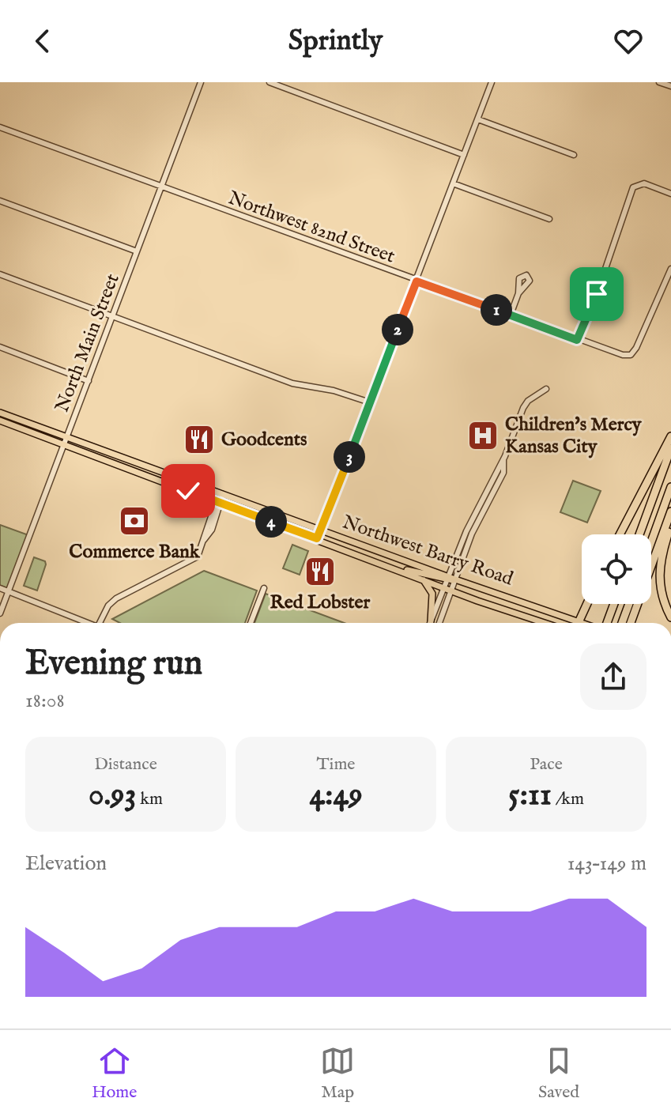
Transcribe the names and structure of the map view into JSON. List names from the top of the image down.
{
  "streets": {
    "main road": ["Northwest Barry Road"],
    "street": ["Northwest 82nd Street", "North Main Street"]
  },
  "crossings": [
    ["Northwest 82nd Street", "North Main Street"],
    ["North Main Street", "Northwest Barry Road"]
  ],
  "places": {
    "hospital": ["Children's Mercy Kansas City"],
    "restaurant": ["Goodcents", "Red Lobster"],
    "bank": ["Commerce Bank"]
  },
  "page": {
    "header": "Sprintly",
    "pins": [
      "1",
      "2",
      "3",
      "4"
    ],
    "heading": ["Evening run", "18:08"],
    "stats": [
      ["Distance", "0.93 km"],
      ["Time", "4:49"],
      ["Pace", "5:11 /km"]
    ],
    "chart": ["Elevation", "143–149 m"],
    "tabs": ["Home", "Map", "Saved"]
  }
}
